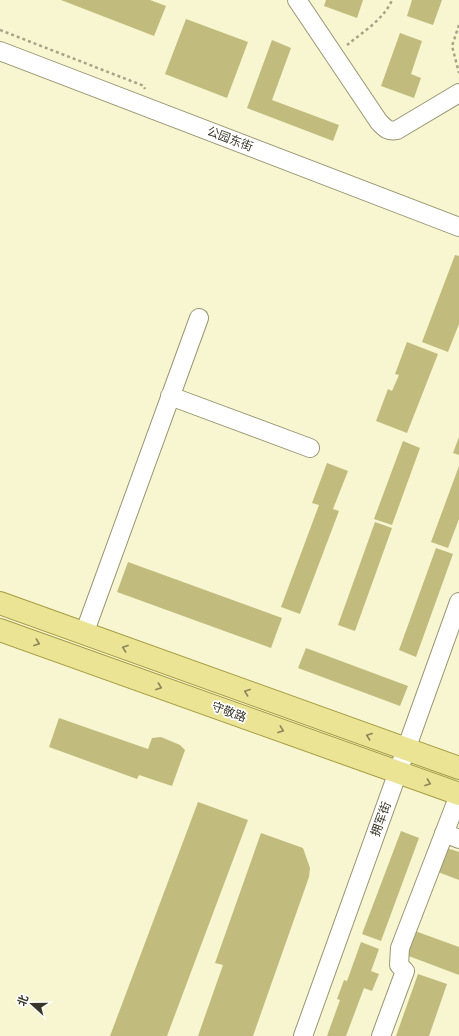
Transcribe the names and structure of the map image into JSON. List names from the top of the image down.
{
  "streets": {
    "main road": ["守敬路"],
    "street": ["公园东街", "拥军街"]
  },
  "crossings": [
    ["守敬路", "拥军街"]
  ],
  "north": "left"
}
